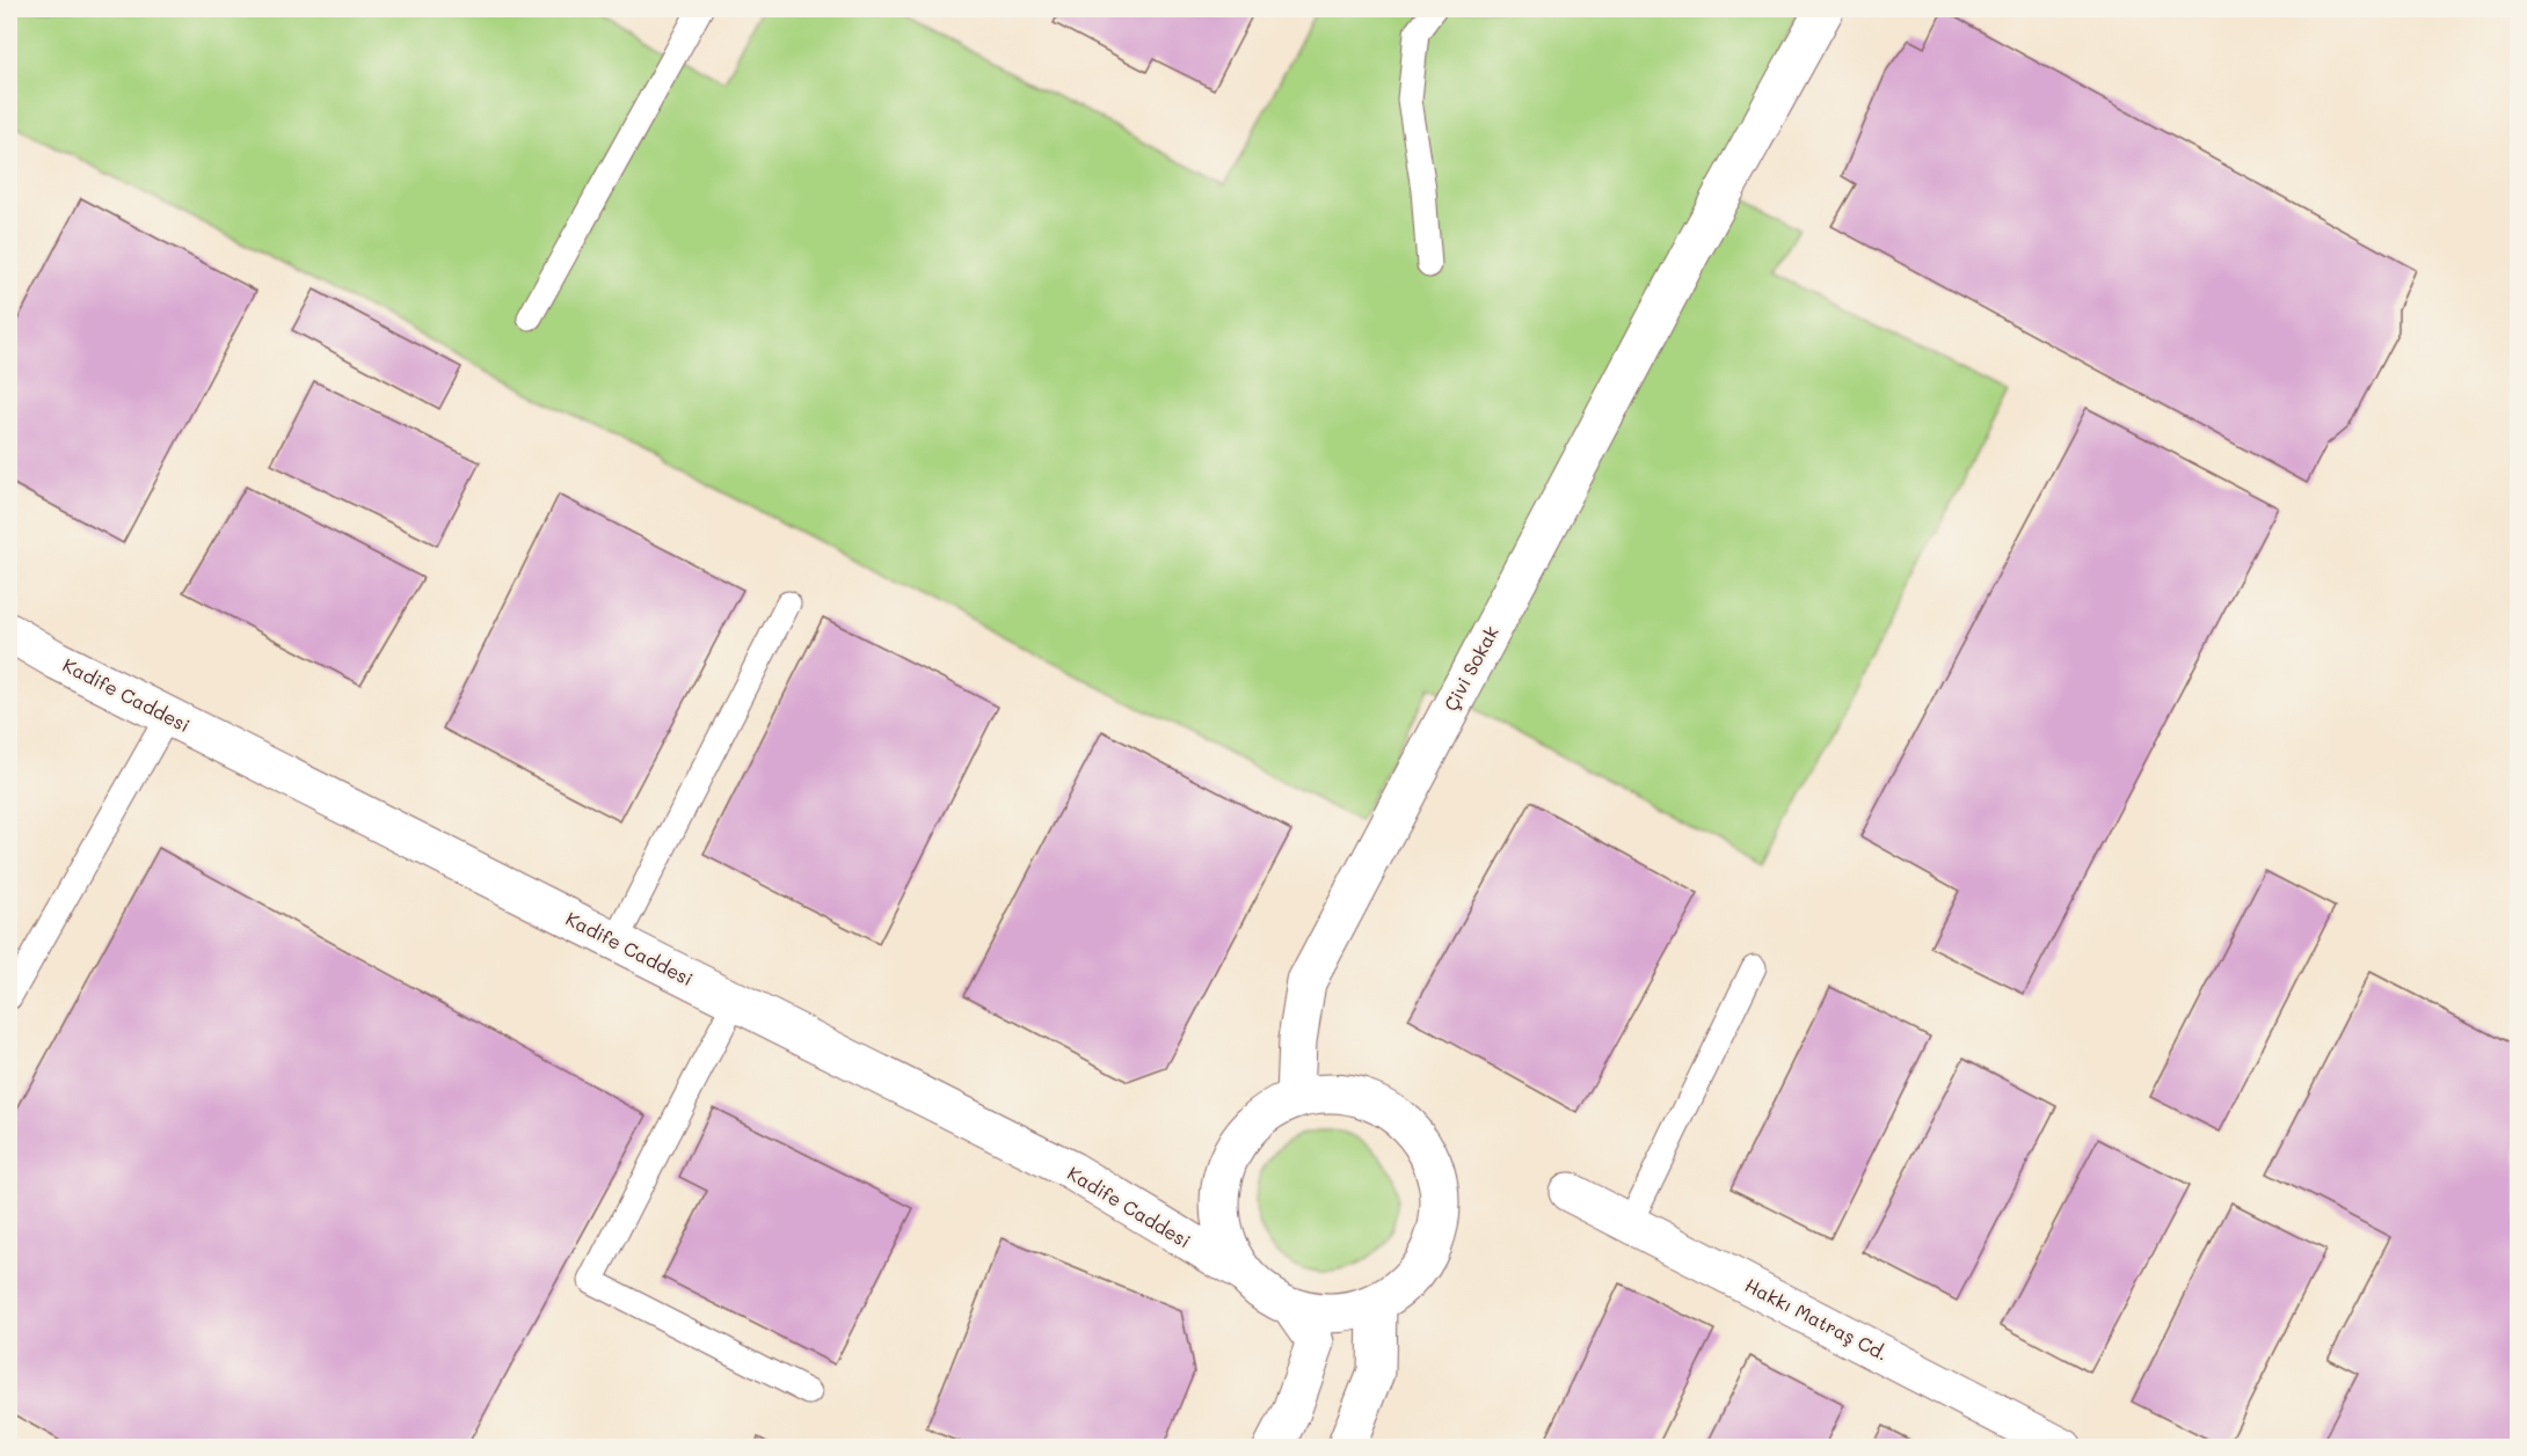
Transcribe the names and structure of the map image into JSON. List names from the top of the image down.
{
  "streets": {
    "street": ["Çivi Sokak", "Kadife Caddesi", "Hakkı Matraş Cd."]
  },
  "crossings": [
    ["Çivi Sokak", "Kadife Caddesi"]
  ]
}
